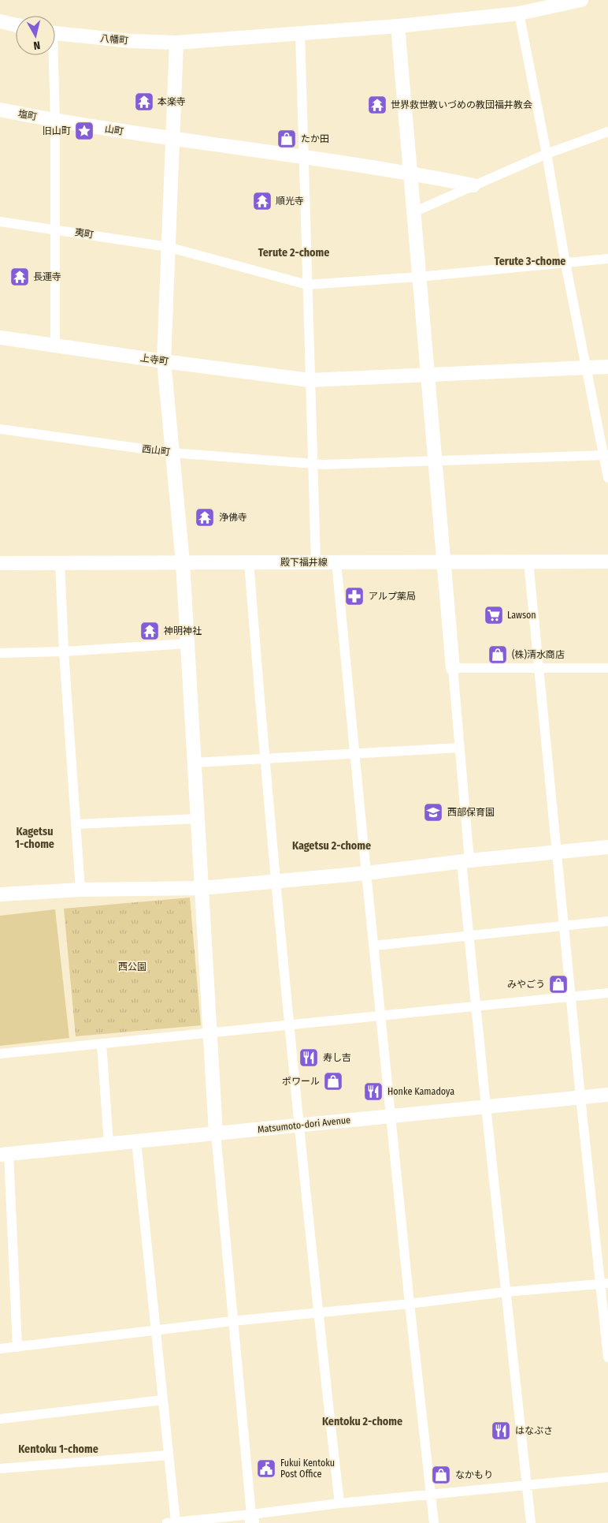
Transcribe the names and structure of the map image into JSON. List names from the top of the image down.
{
  "streets": {
    "street": [
      "八幡町",
      "塩町",
      "山町",
      "夷町",
      "上寺町",
      "西山町",
      "殿下福井線",
      "Matsumoto-dori Avenue"
    ]
  },
  "crossings": [
    ["塩町", "山町"]
  ],
  "districts": [
    "Terute 2-chome",
    "Terute 3-chome",
    "Kagetsu 1-chome",
    "Kagetsu 2-chome",
    "Kentoku 2-chome",
    "Kentoku 1-chome"
  ],
  "parks": ["西公園"],
  "places": {
    "temple": [
      "本楽寺",
      "世界救世教いづめの教団福井教会",
      "順光寺",
      "長運寺",
      "浄佛寺",
      "神明神社"
    ],
    "place": ["旧山町"],
    "shop": [
      "たか田",
      "(株)清水商店",
      "みやごう",
      "ポワール",
      "なかもり"
    ],
    "pharmacy": ["アルプ薬局"],
    "supermarket": ["Lawson"],
    "school or university": ["西部保育園"],
    "restaurant": ["寿し吉", "Honke Kamadoya", "はなぶさ"],
    "public building": ["Fukui Kentoku Post Office"]
  },
  "north": "bottom"
}
